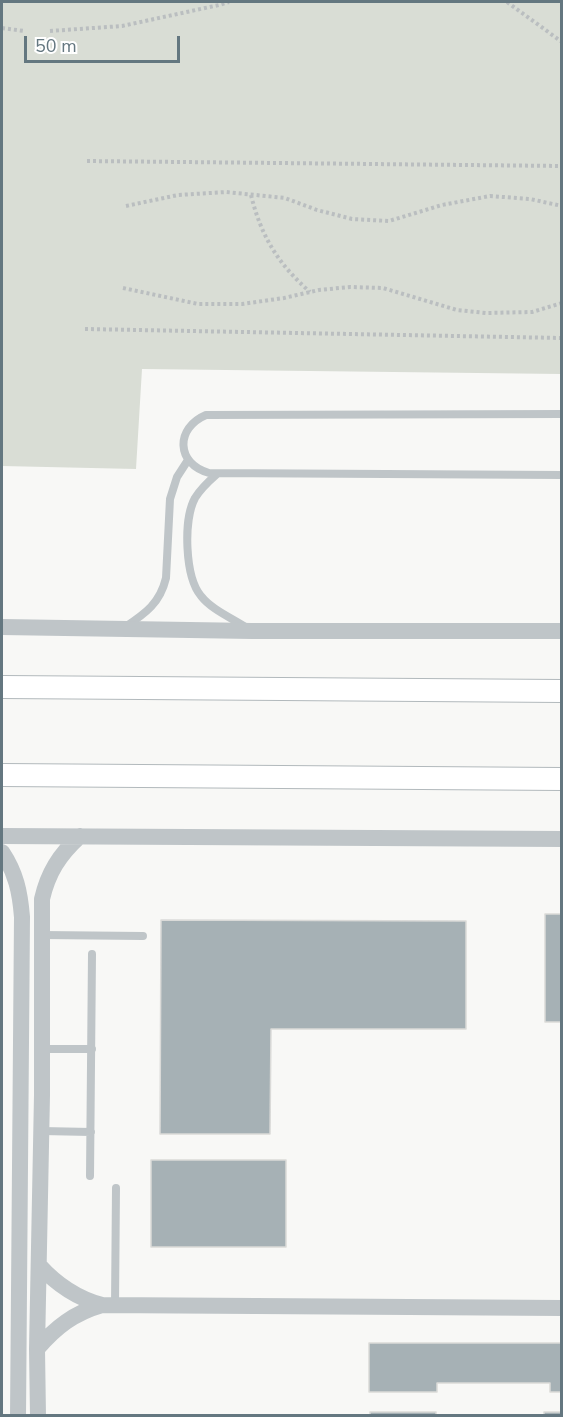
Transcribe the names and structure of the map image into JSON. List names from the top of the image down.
{
  "scale_bar": "50 m"
}
